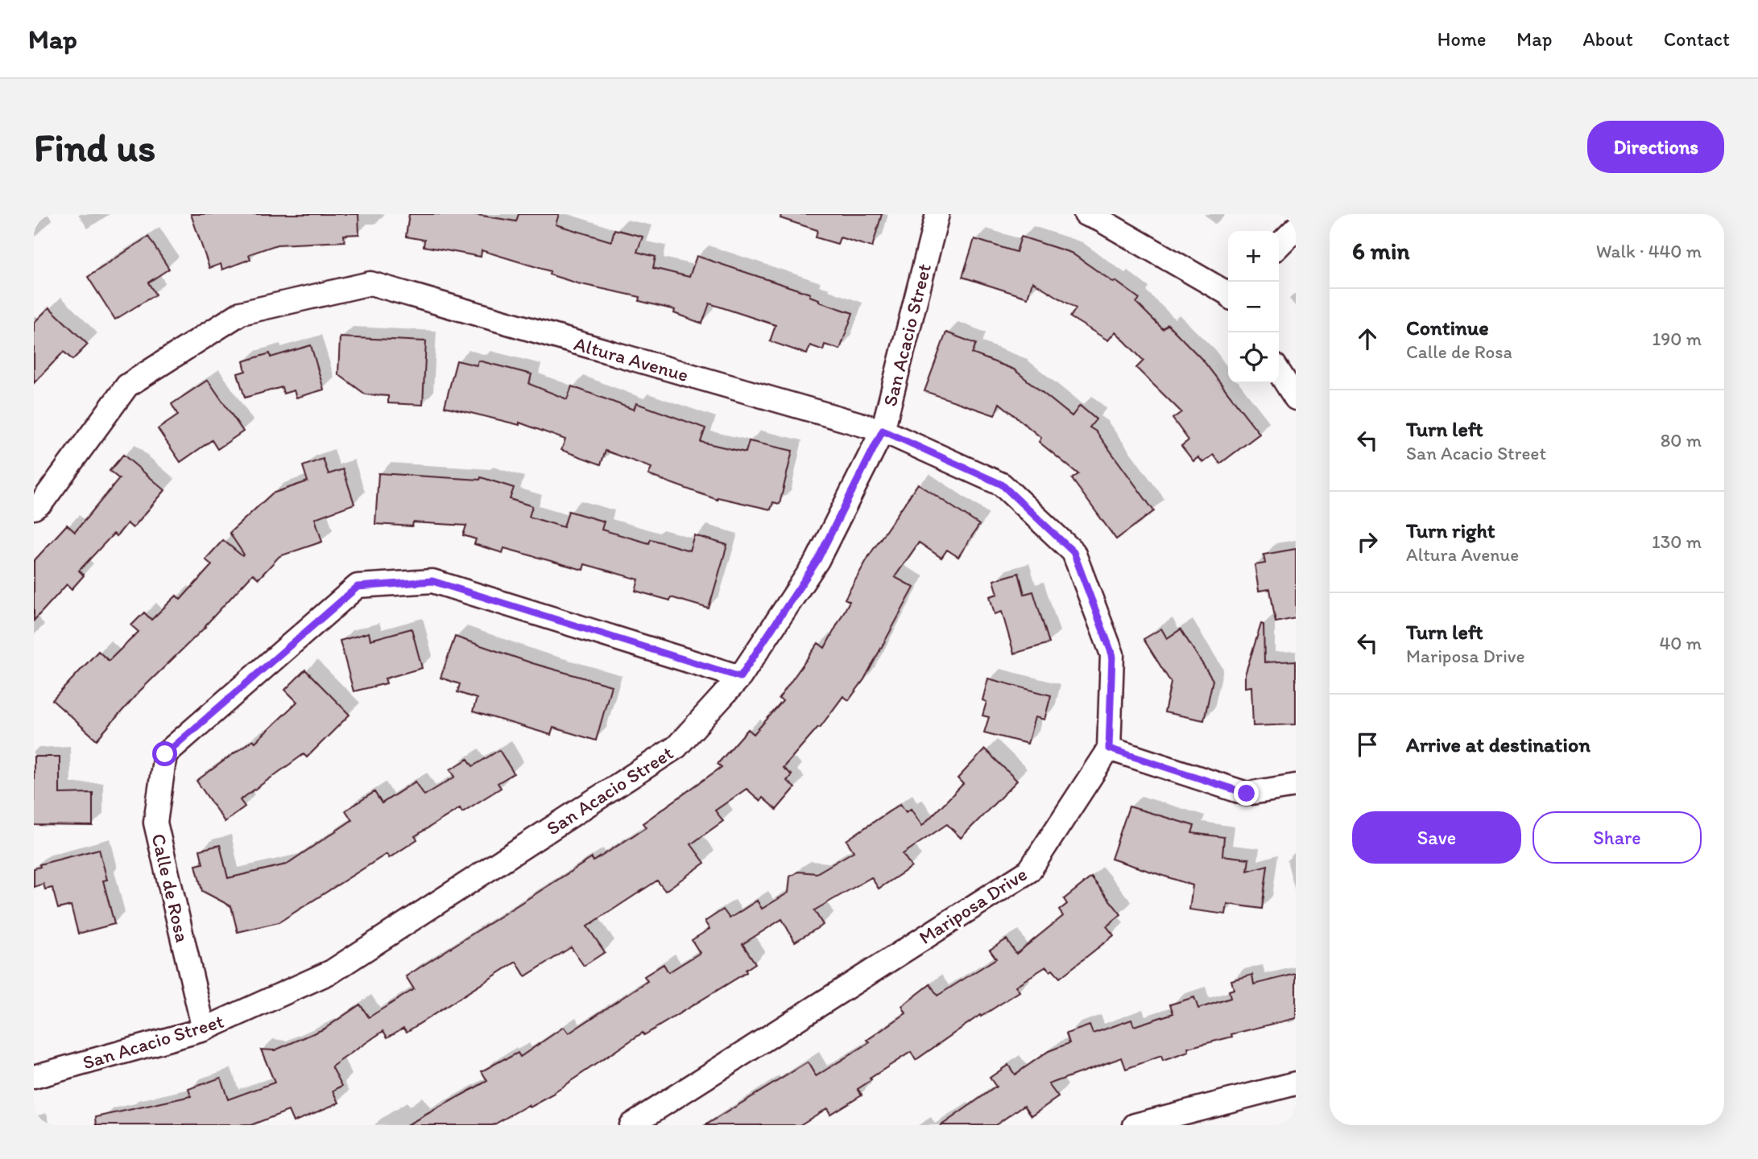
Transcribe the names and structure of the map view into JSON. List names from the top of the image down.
{
  "streets": {
    "street": [
      "San Acacio Street",
      "Altura Avenue",
      "Calle de Rosa",
      "Mariposa Drive"
    ]
  },
  "crossings": [
    ["San Acacio Street", "Altura Avenue"],
    ["San Acacio Street", "Calle de Rosa"],
    ["Altura Avenue", "Mariposa Drive"]
  ],
  "page": {
    "header": "Map",
    "nav": [
      "Home",
      "Map",
      "About",
      "Contact"
    ],
    "buttons": [
      "Directions",
      ["Save", "Share"]
    ],
    "title": "Find us",
    "heading": ["6 min", "Walk · 440 m"],
    "map_buttons": ["+", "−"],
    "list": [
      ["Continue", "Calle de Rosa", "190 m"],
      ["Turn left", "San Acacio Street", "80 m"],
      ["Turn right", "Altura Avenue", "130 m"],
      ["Turn left", "Mariposa Drive", "40 m"],
      "Arrive at destination"
    ]
  }
}
